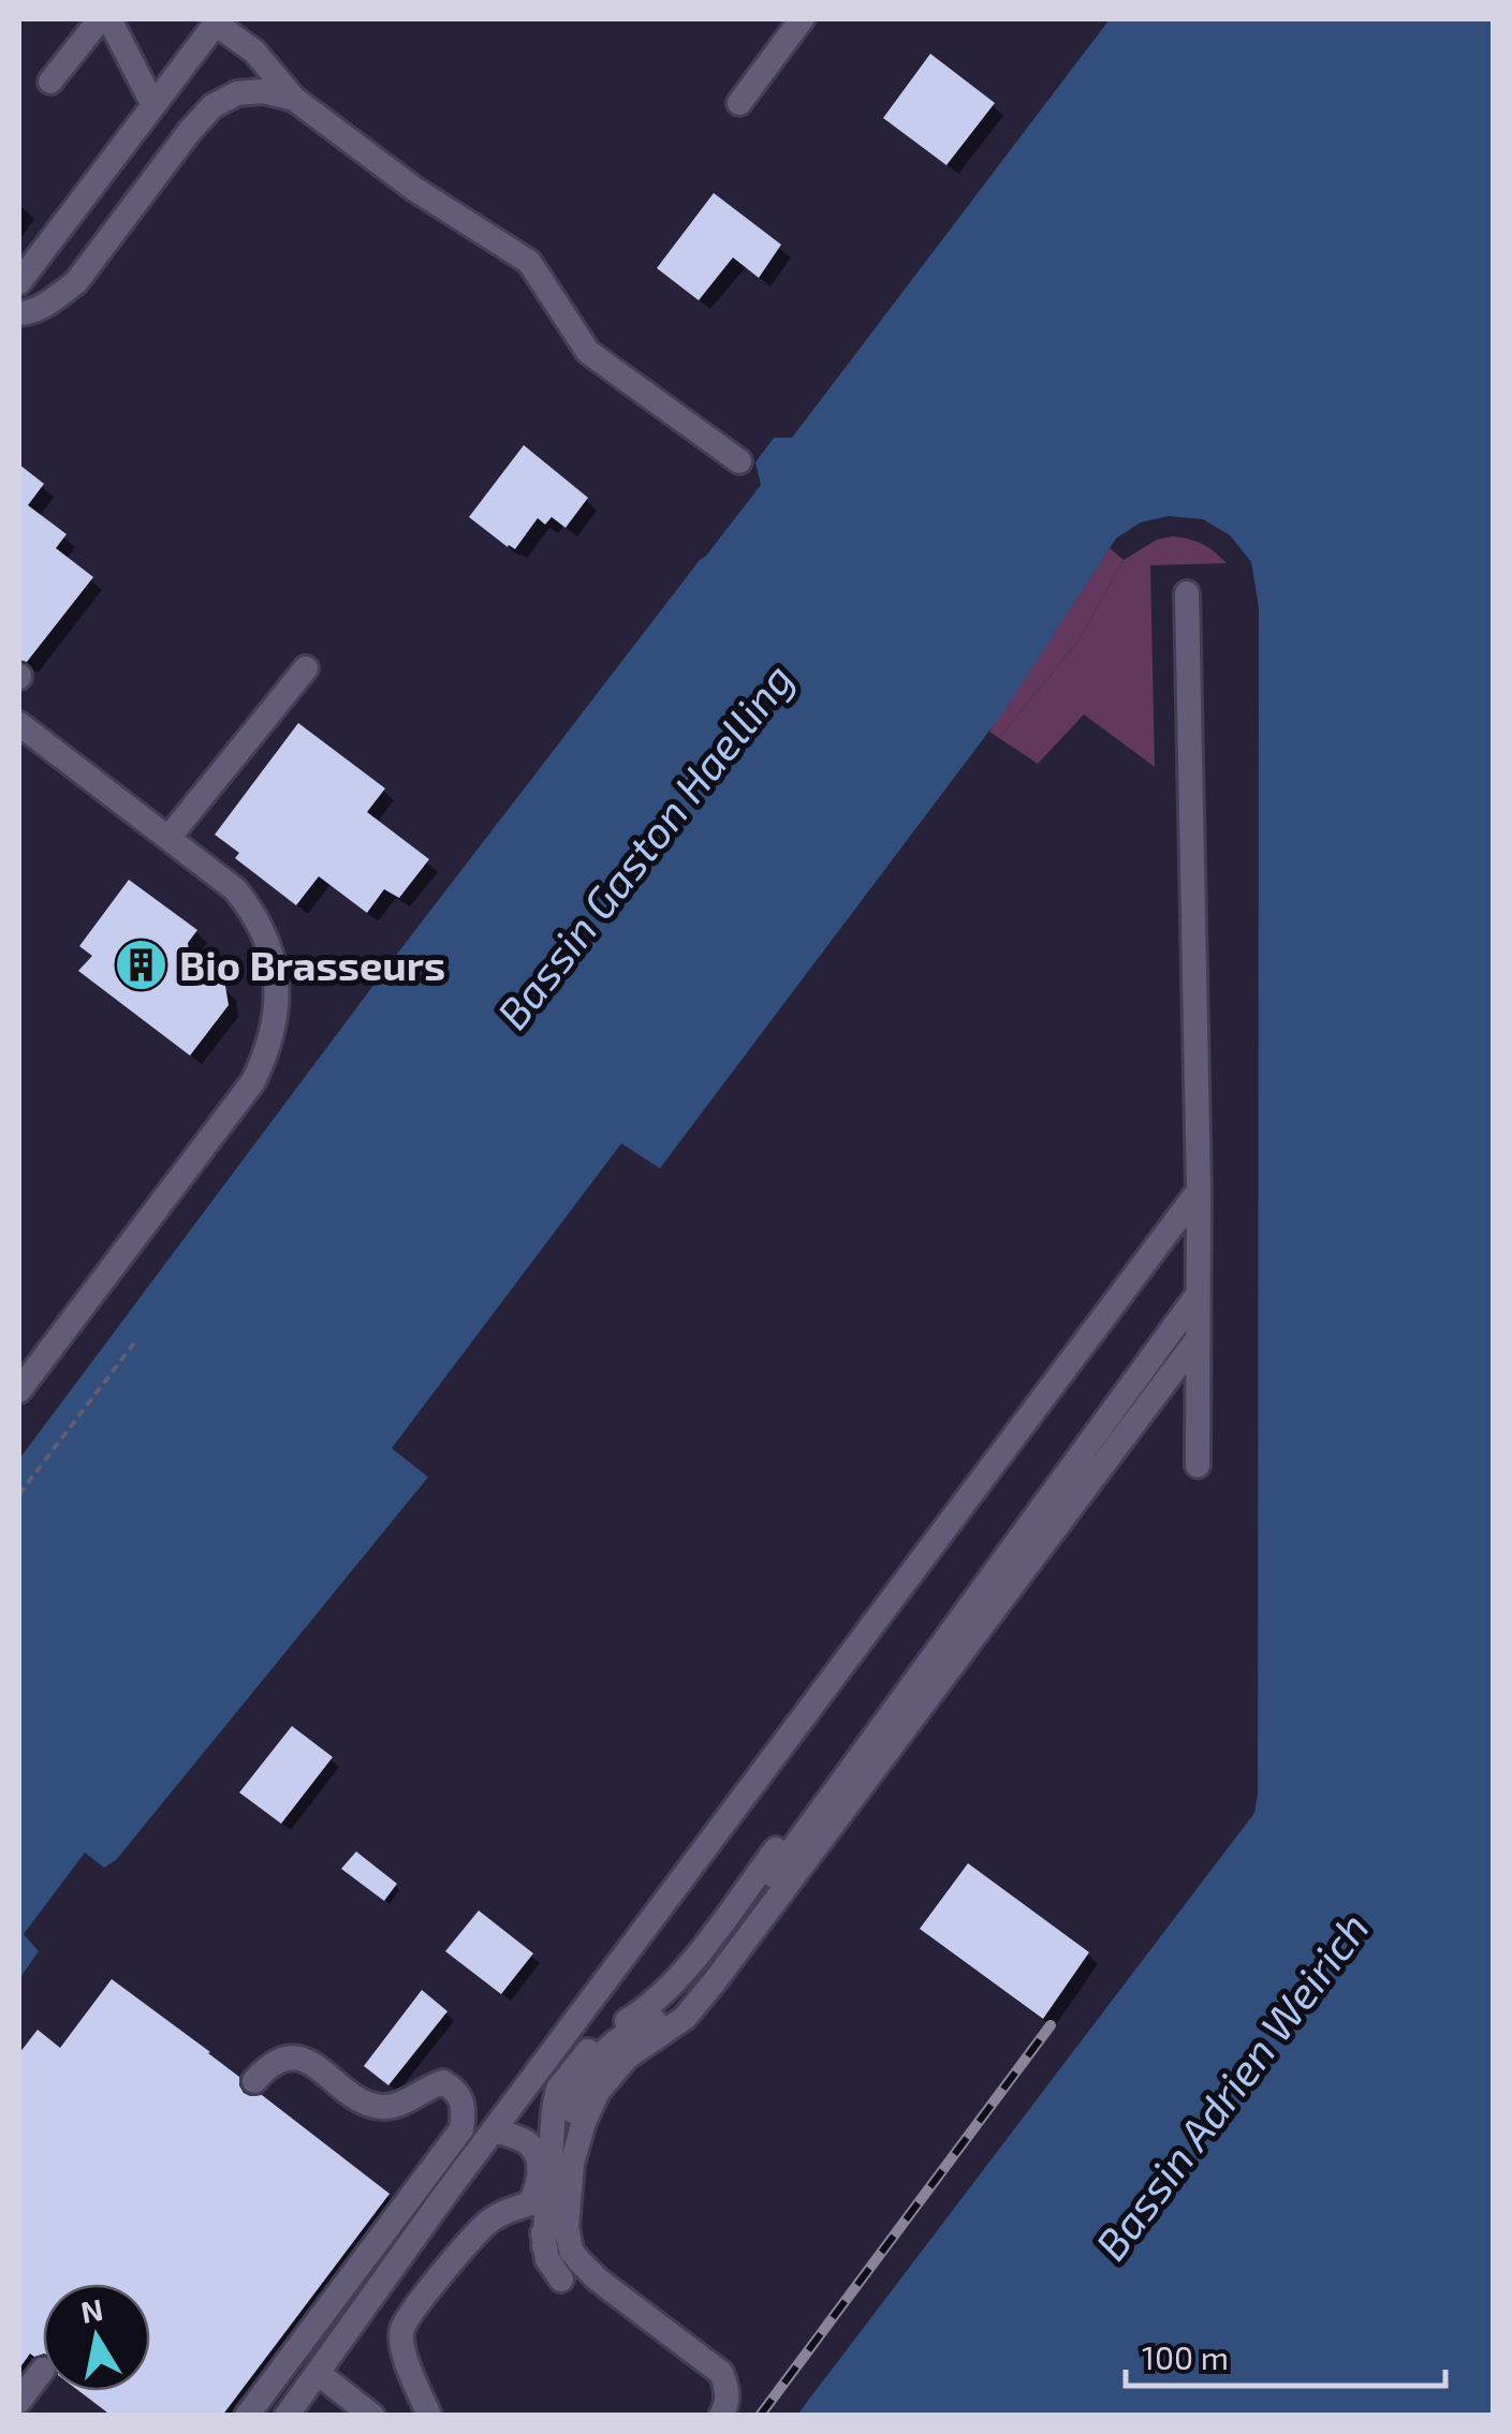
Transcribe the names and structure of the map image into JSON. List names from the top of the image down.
{
  "water": ["Bassin Gaston Haelling", "Bassin Adrien Weirich"],
  "places": {
    "building": ["Bio Brasseurs"]
  },
  "scale_bar": "100 m",
  "north": "top"
}
